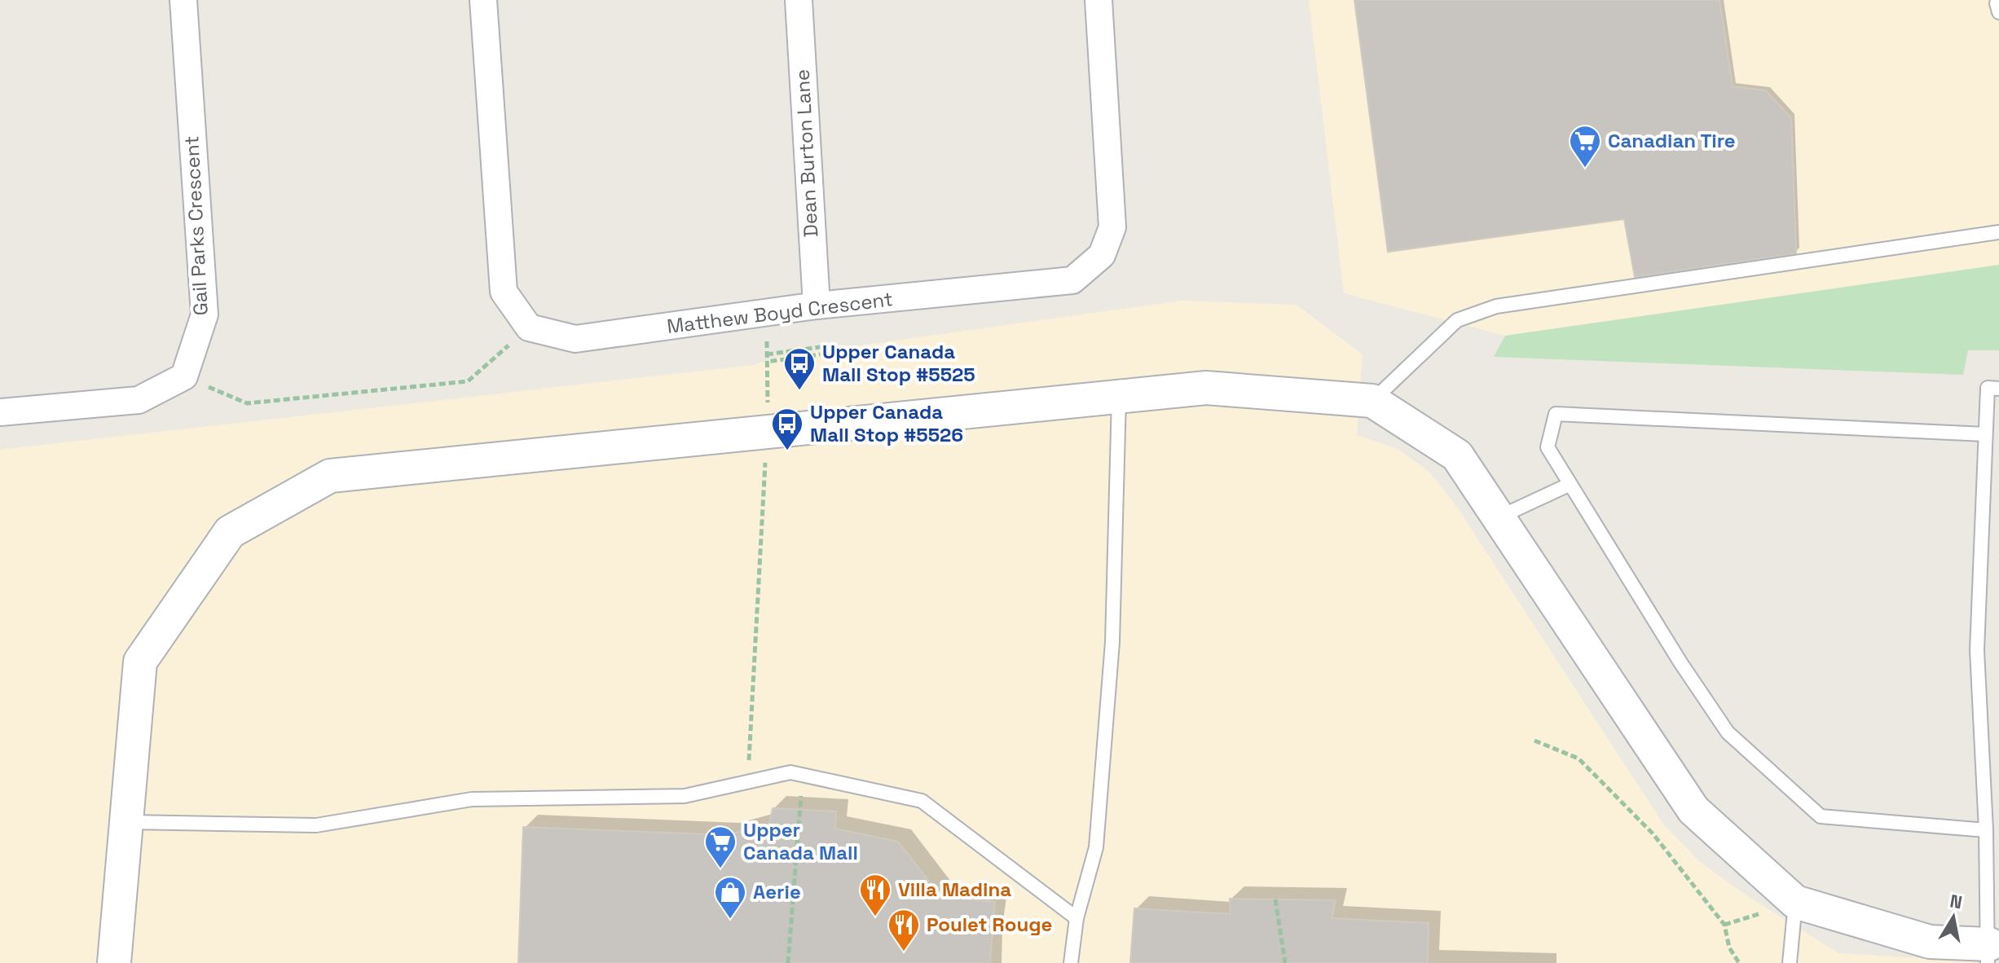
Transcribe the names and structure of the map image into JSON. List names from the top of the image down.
{
  "streets": {
    "street": ["Dean Burton Lane", "Gail Parks Crescent", "Matthew Boyd Crescent"]
  },
  "crossings": [
    ["Dean Burton Lane", "Matthew Boyd Crescent"]
  ],
  "places": {
    "supermarket": ["Canadian Tire", "Upper Canada Mall"],
    "bus stop": ["Upper Canada Mall Stop #5525", "Upper Canada Mall Stop #5526"],
    "restaurant": ["Villa Madina", "Poulet Rouge"],
    "shop": ["Aerie"]
  },
  "north": "top"
}
